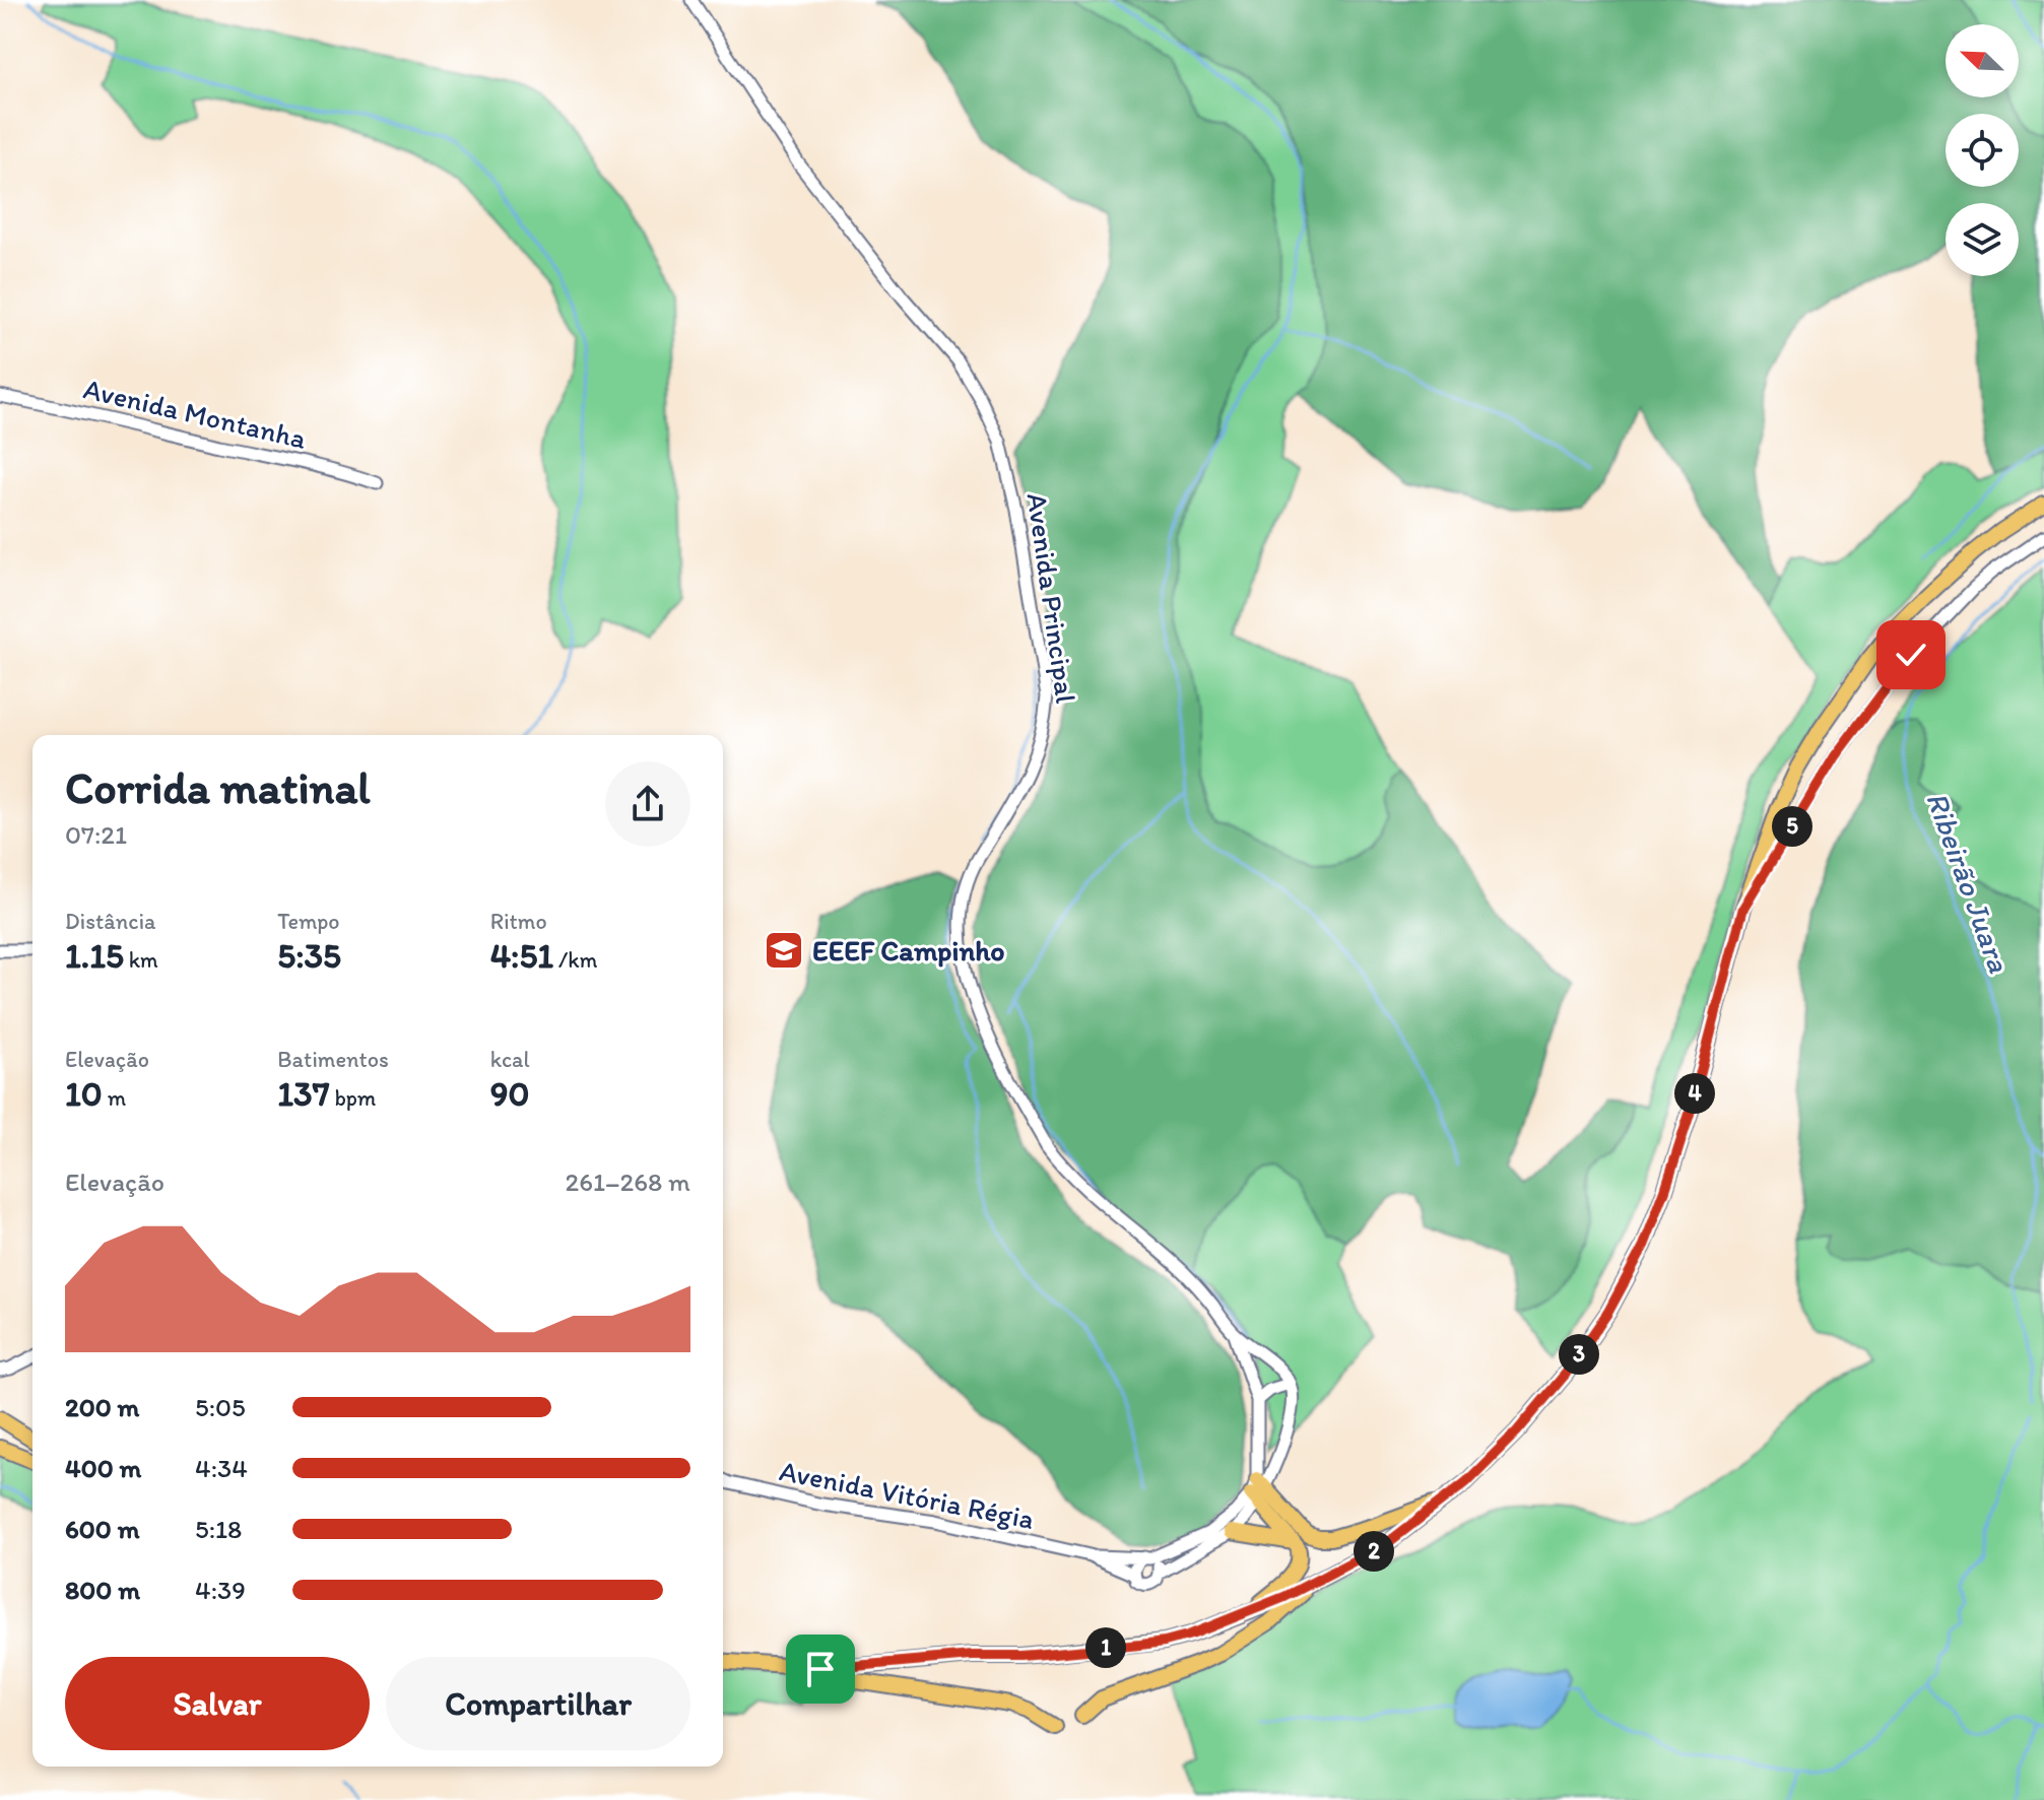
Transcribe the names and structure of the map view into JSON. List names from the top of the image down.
{
  "streets": {
    "street": ["Avenida Montanha", "Avenida Principal", "Avenida Vitória Régia"]
  },
  "water": ["Ribeirão Juara"],
  "places": {
    "school or university": ["EEEF Campinho"]
  },
  "north": "top left",
  "page": {
    "heading": ["Corrida matinal", "07:21"],
    "pins": [
      "5",
      "4",
      "3",
      "2",
      "1"
    ],
    "stats": [
      ["Distância", "1.15 km"],
      ["Tempo", "5:35"],
      ["Ritmo", "4:51 /km"],
      ["Elevação", "10 m"],
      ["Batimentos", "137 bpm"],
      ["kcal", "90"]
    ],
    "chart": ["Elevação", "261–268 m"],
    "list": [
      {
        "name": "200 m",
        "note": "5:05"
      },
      {
        "name": "400 m",
        "note": "4:34"
      },
      {
        "name": "600 m",
        "note": "5:18"
      },
      {
        "name": "800 m",
        "note": "4:39"
      }
    ],
    "buttons": ["Salvar", "Compartilhar"]
  }
}
